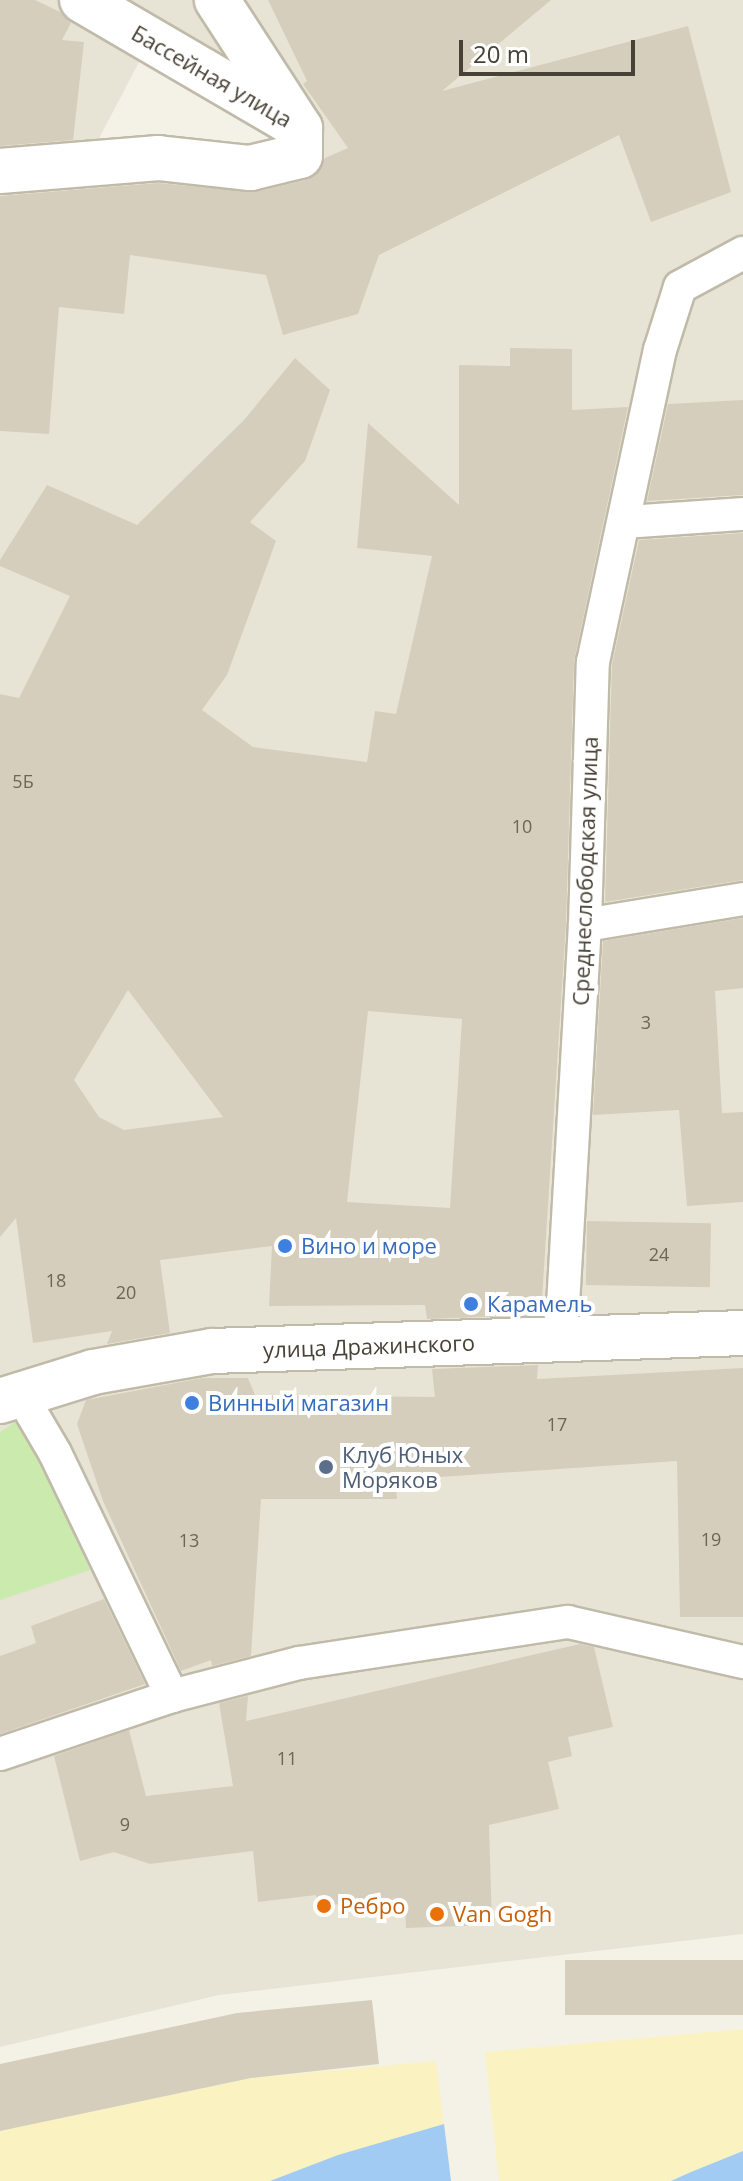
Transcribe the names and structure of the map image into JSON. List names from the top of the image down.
{
  "streets": {
    "street": ["Бассейная улица", "улица Дражинского"],
    "lane": ["Среднеслободская улица"]
  },
  "crossings": [
    ["Среднеслободская улица", "улица Дражинского"]
  ],
  "places": [
    "Вино и море",
    "Карамель",
    "Винный магазин",
    "Клуб Юных Моряков",
    "Ребро",
    "Van Gogh"
  ],
  "house_numbers": [
    "5Б",
    "10",
    "3",
    "24",
    "18",
    "20",
    "17",
    "19",
    "13",
    "11",
    "9"
  ],
  "scale_bar": "20 m"
}
